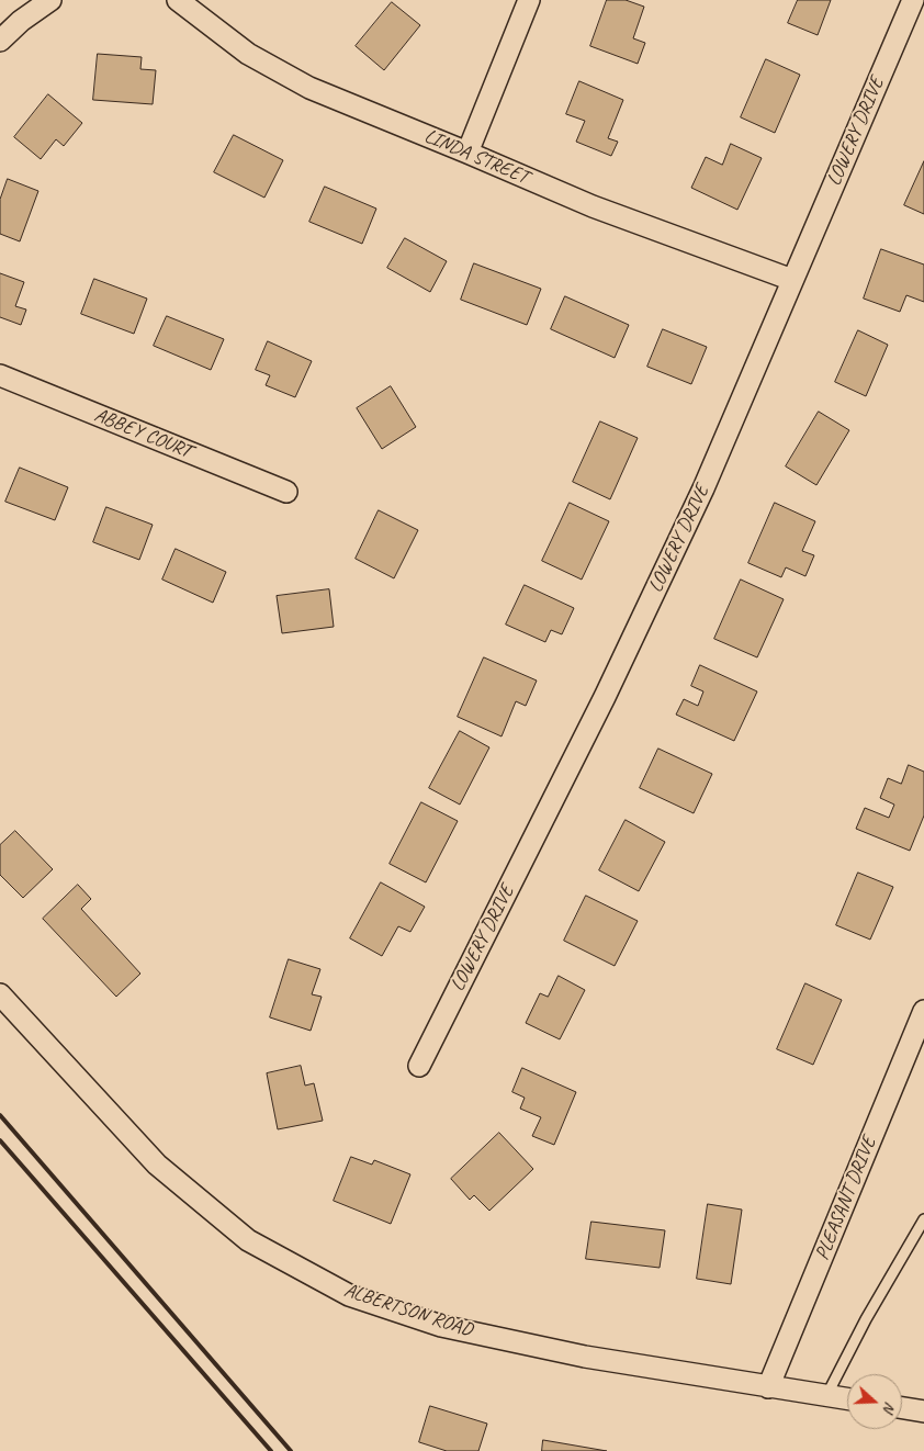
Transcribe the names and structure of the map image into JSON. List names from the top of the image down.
{
  "streets": {
    "street": [
      "LOWERY DRIVE",
      "LINDA STREET",
      "ABBEY COURT",
      "PLEASANT DRIVE",
      "ALBERTSON ROAD"
    ]
  },
  "crossings": [
    ["LOWERY DRIVE", "LINDA STREET"],
    ["PLEASANT DRIVE", "ALBERTSON ROAD"]
  ],
  "north": "right"
}
